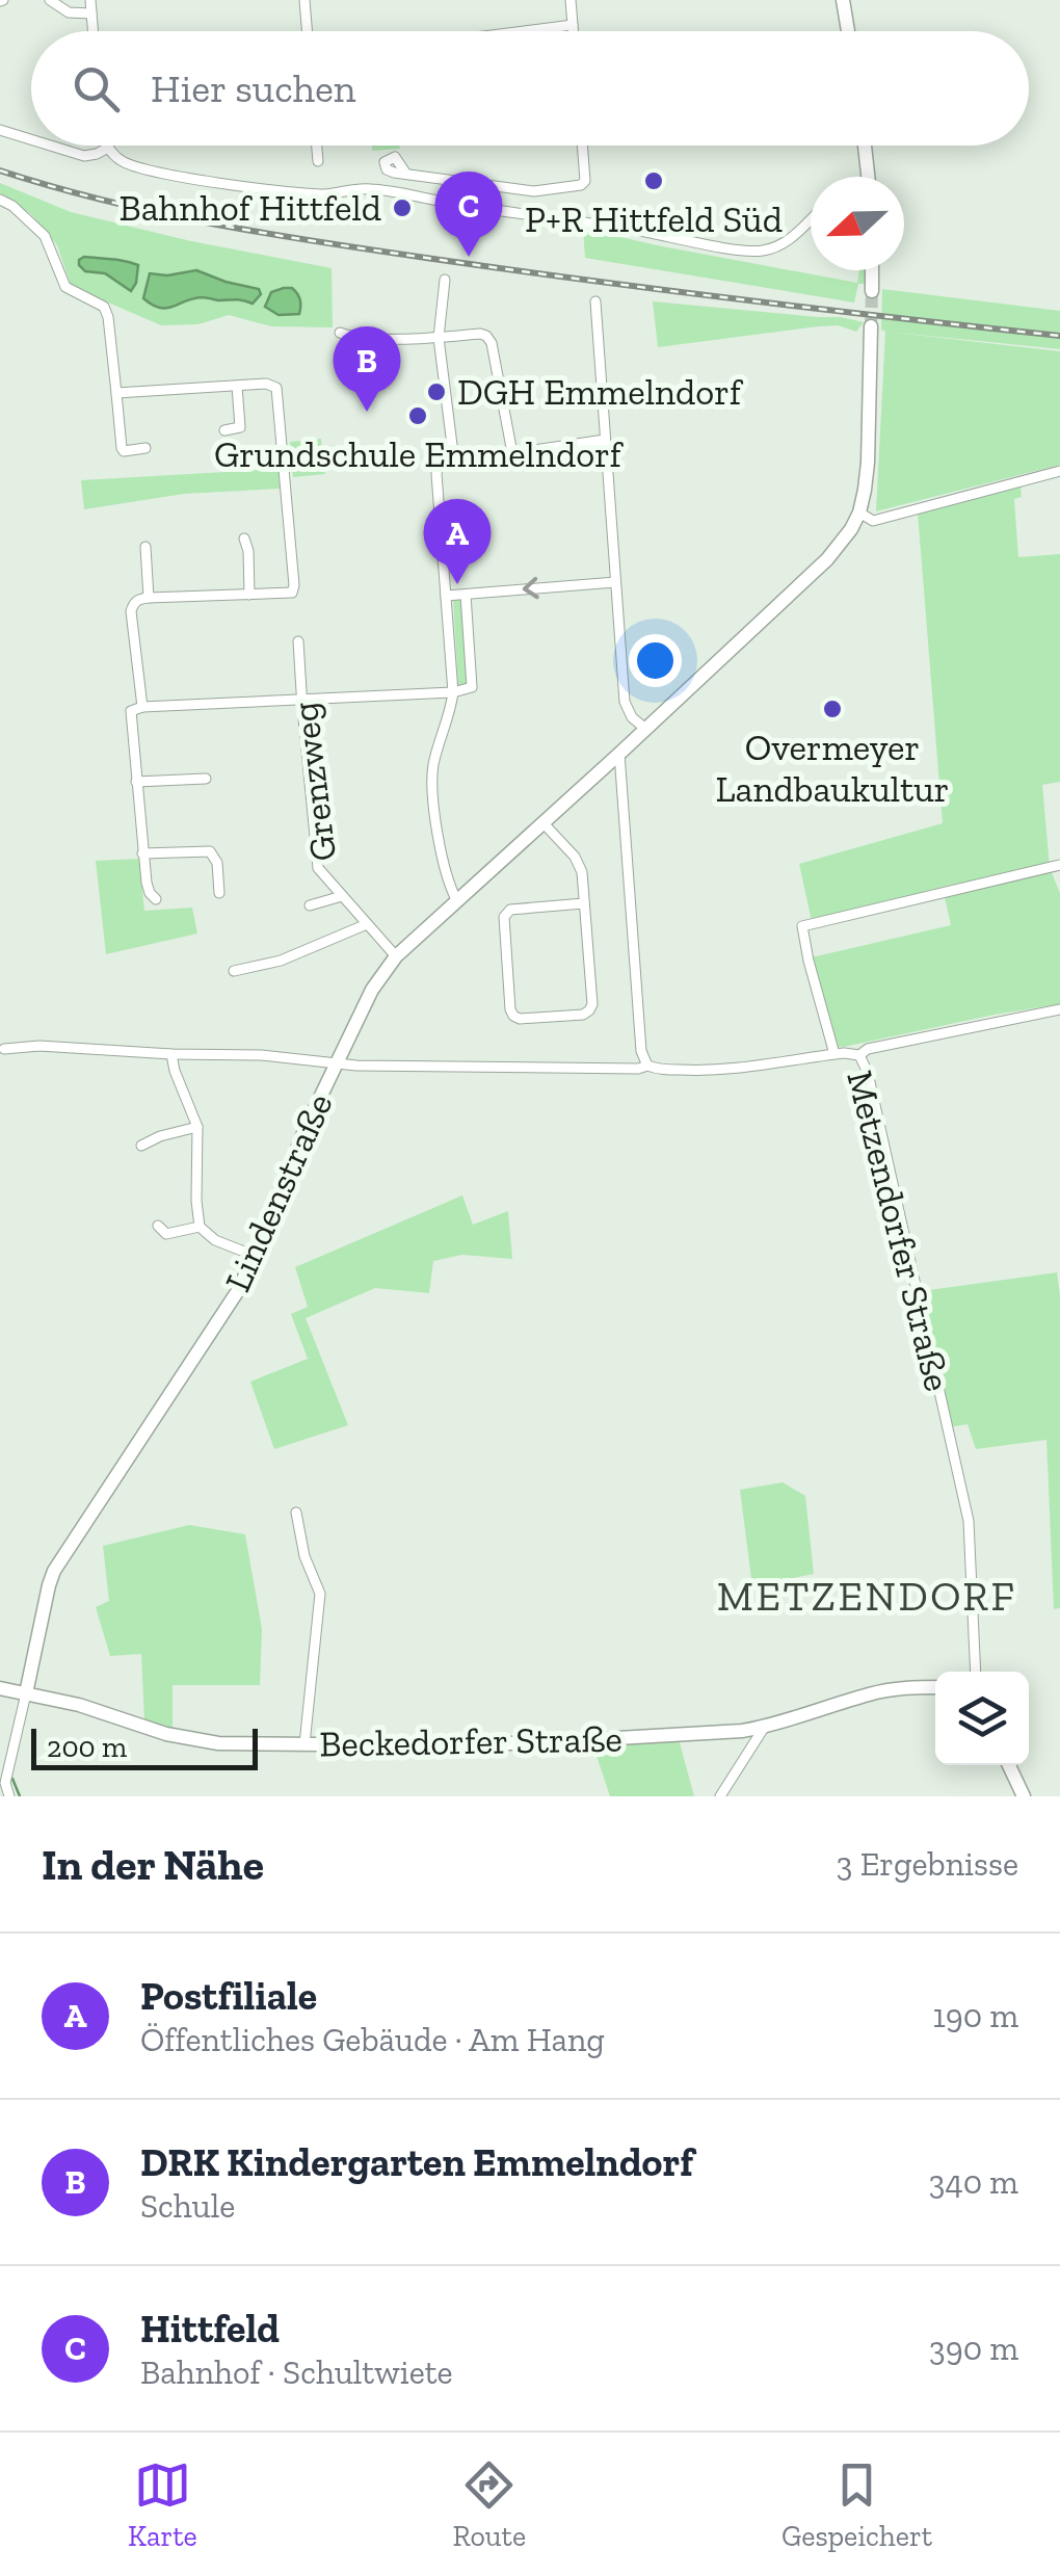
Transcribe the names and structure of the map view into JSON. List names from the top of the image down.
{
  "streets": {
    "street": [
      "Grenzweg",
      "Lindenstraße",
      "Metzendorfer Straße",
      "Beckedorfer Straße"
    ]
  },
  "crossings": [
    ["Grenzweg", "Lindenstraße"],
    ["Lindenstraße", "Metzendorfer Straße"],
    ["Lindenstraße", "Beckedorfer Straße"]
  ],
  "districts": ["METZENDORF"],
  "places": [
    "P+R Hittfeld Süd",
    "Bahnhof Hittfeld",
    "DGH Emmelndorf",
    "Grundschule Emmelndorf",
    "Overmeyer Landbaukultur"
  ],
  "scale_bar": "200 m",
  "north": "left",
  "page": {
    "search": "Hier suchen",
    "pins": ["C", "B", "A"],
    "scale": "200 m",
    "heading": ["In der Nähe", "3 Ergebnisse"],
    "list": [
      {
        "mark": "A",
        "name": "Postfiliale",
        "note": "Öffentliches Gebäude · Am Hang",
        "value": "190 m"
      },
      {
        "mark": "B",
        "name": "DRK Kindergarten Emmelndorf",
        "note": "Schule",
        "value": "340 m"
      },
      {
        "mark": "C",
        "name": "Hittfeld",
        "note": "Bahnhof · Schultwiete",
        "value": "390 m"
      }
    ],
    "nav": ["Karte", "Route", "Gespeichert"]
  }
}
